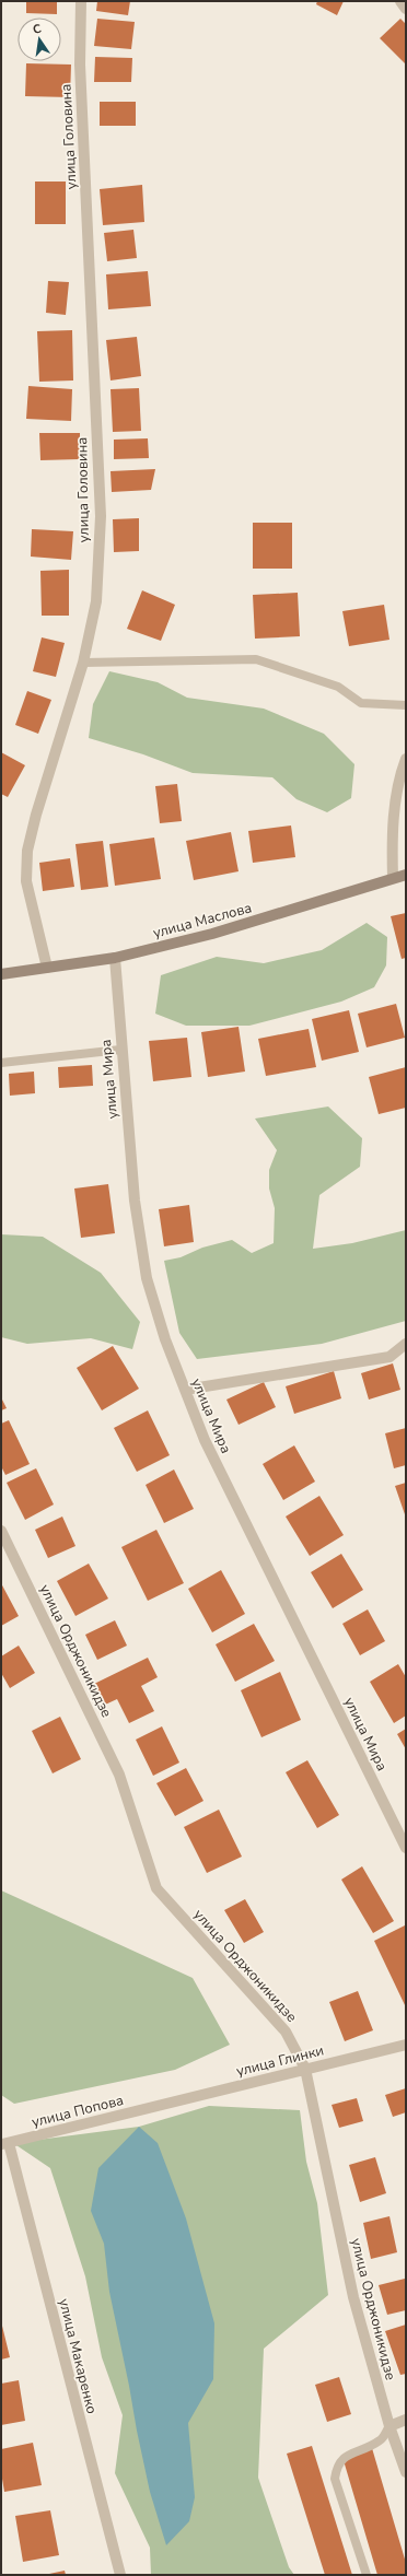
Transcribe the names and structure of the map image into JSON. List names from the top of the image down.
{
  "streets": {
    "main road": ["улица Маслова"],
    "street": [
      "улица Головина",
      "улица Мира",
      "улица Орджоникидзе",
      "улица Глинки",
      "улица Попова",
      "улица Макаренко"
    ]
  },
  "crossings": [
    ["улица Головина", "улица Маслова"],
    ["улица Маслова", "улица Мира"],
    ["улица Орджоникидзе", "улица Глинки"],
    ["улица Глинки", "улица Попова"],
    ["улица Попова", "улица Макаренко"]
  ],
  "north": "top"
}
